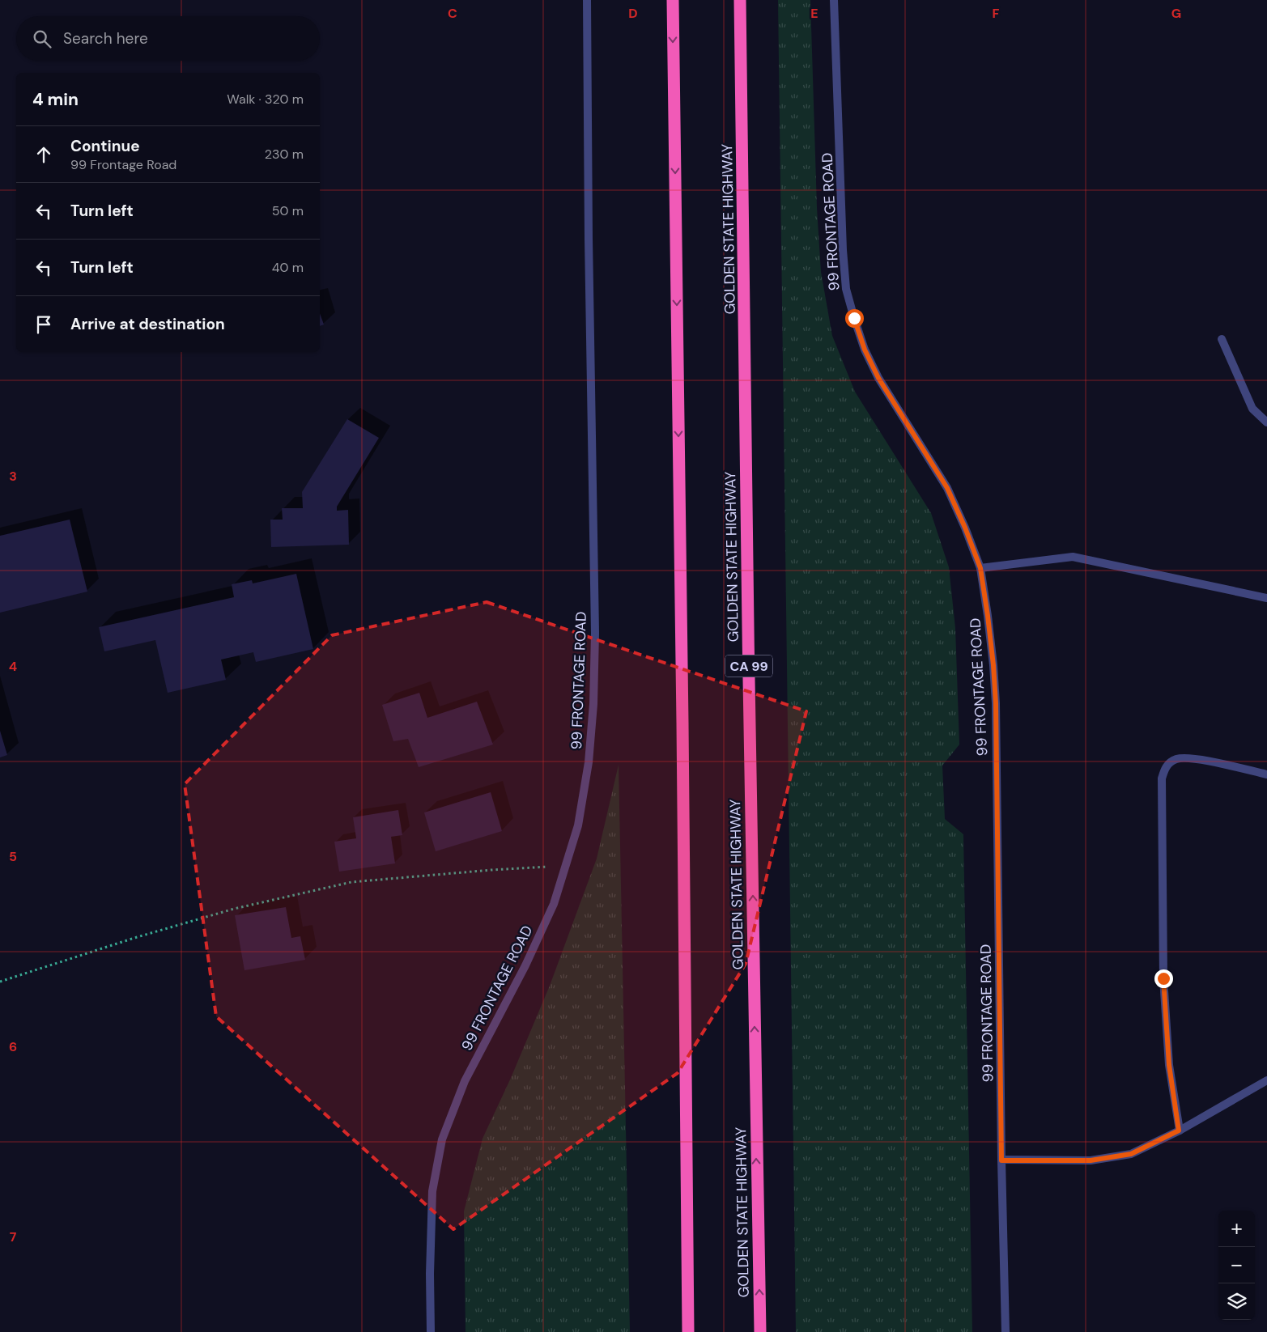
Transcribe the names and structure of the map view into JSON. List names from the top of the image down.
{
  "streets": {
    "highway": ["GOLDEN STATE HIGHWAY", "CA 99"],
    "street": ["99 FRONTAGE ROAD"]
  },
  "page": {
    "search": "Search here",
    "heading": ["4 min", "Walk · 320 m"],
    "list": [
      ["Continue", "99 Frontage Road", "230 m"],
      ["Turn left", "50 m"],
      ["Turn left", "40 m"],
      "Arrive at destination"
    ],
    "map_buttons": ["+", "−"]
  },
  "grid": {
    "columns": [
      "C",
      "D",
      "E",
      "F",
      "G"
    ],
    "rows": [
      "3",
      "4",
      "5",
      "6",
      "7"
    ]
  }
}
